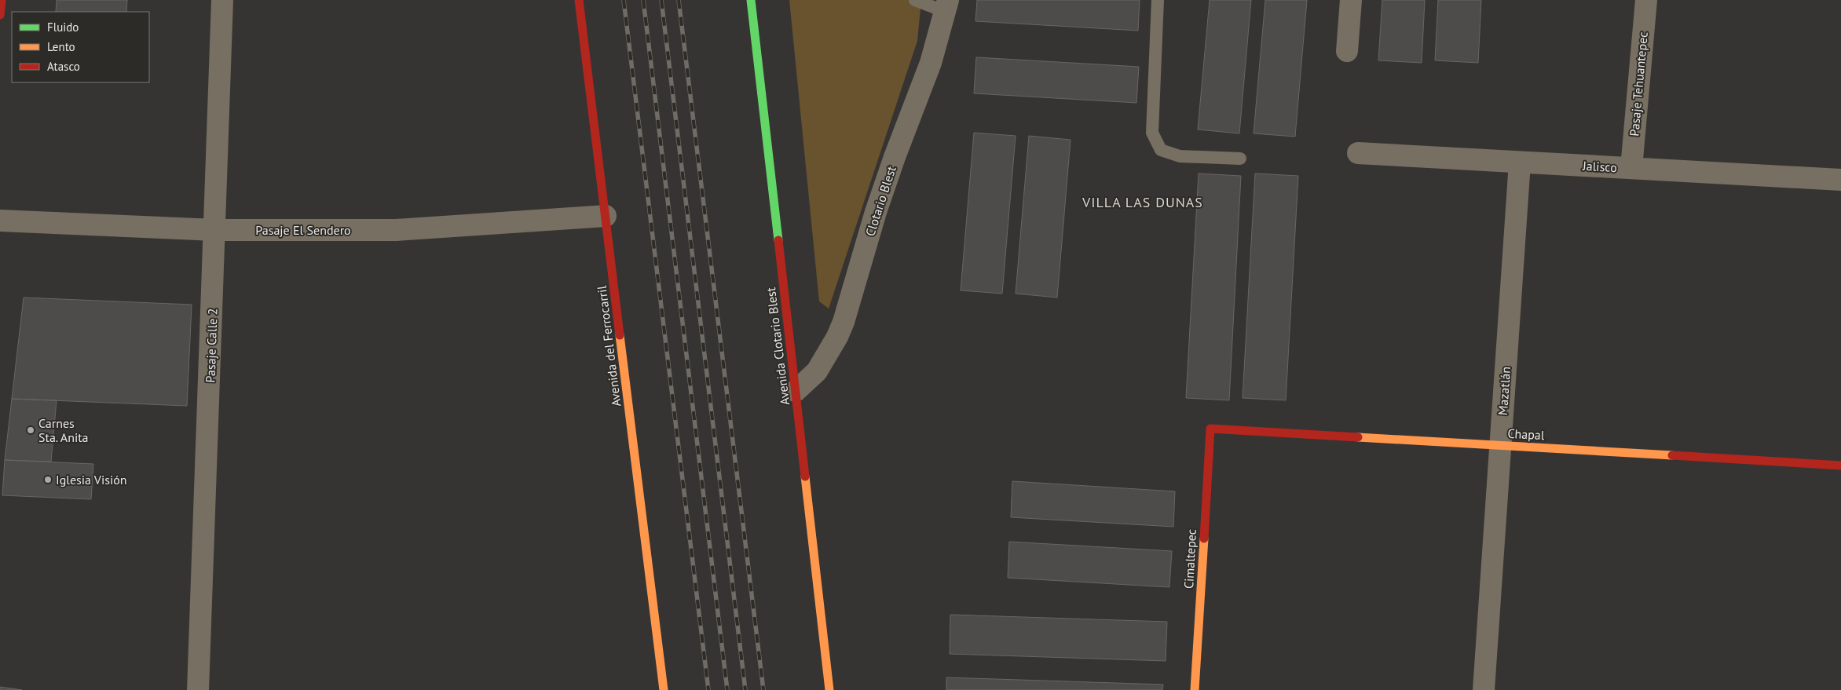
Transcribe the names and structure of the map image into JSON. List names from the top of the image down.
{
  "streets": {
    "street": [
      "Pasaje Tehuantepec",
      "Jalisco",
      "Clotario Blest",
      "Pasaje El Sendero",
      "Pasaje Calle 2",
      "Avenida del Ferrocarril",
      "Avenida Clotario Blest",
      "Mazatlán",
      "Chapal",
      "Cimaltepec"
    ]
  },
  "crossings": [
    ["Pasaje Tehuantepec", "Jalisco"],
    ["Jalisco", "Mazatlán"],
    ["Clotario Blest", "Avenida Clotario Blest"],
    ["Pasaje El Sendero", "Pasaje Calle 2"],
    ["Pasaje El Sendero", "Avenida del Ferrocarril"],
    ["Mazatlán", "Chapal"],
    ["Chapal", "Cimaltepec"]
  ],
  "districts": ["VILLA LAS DUNAS"],
  "places": ["Carnes Sta. Anita", "Iglesia Visión"],
  "legend": ["Fluido", "Lento", "Atasco"]
}
